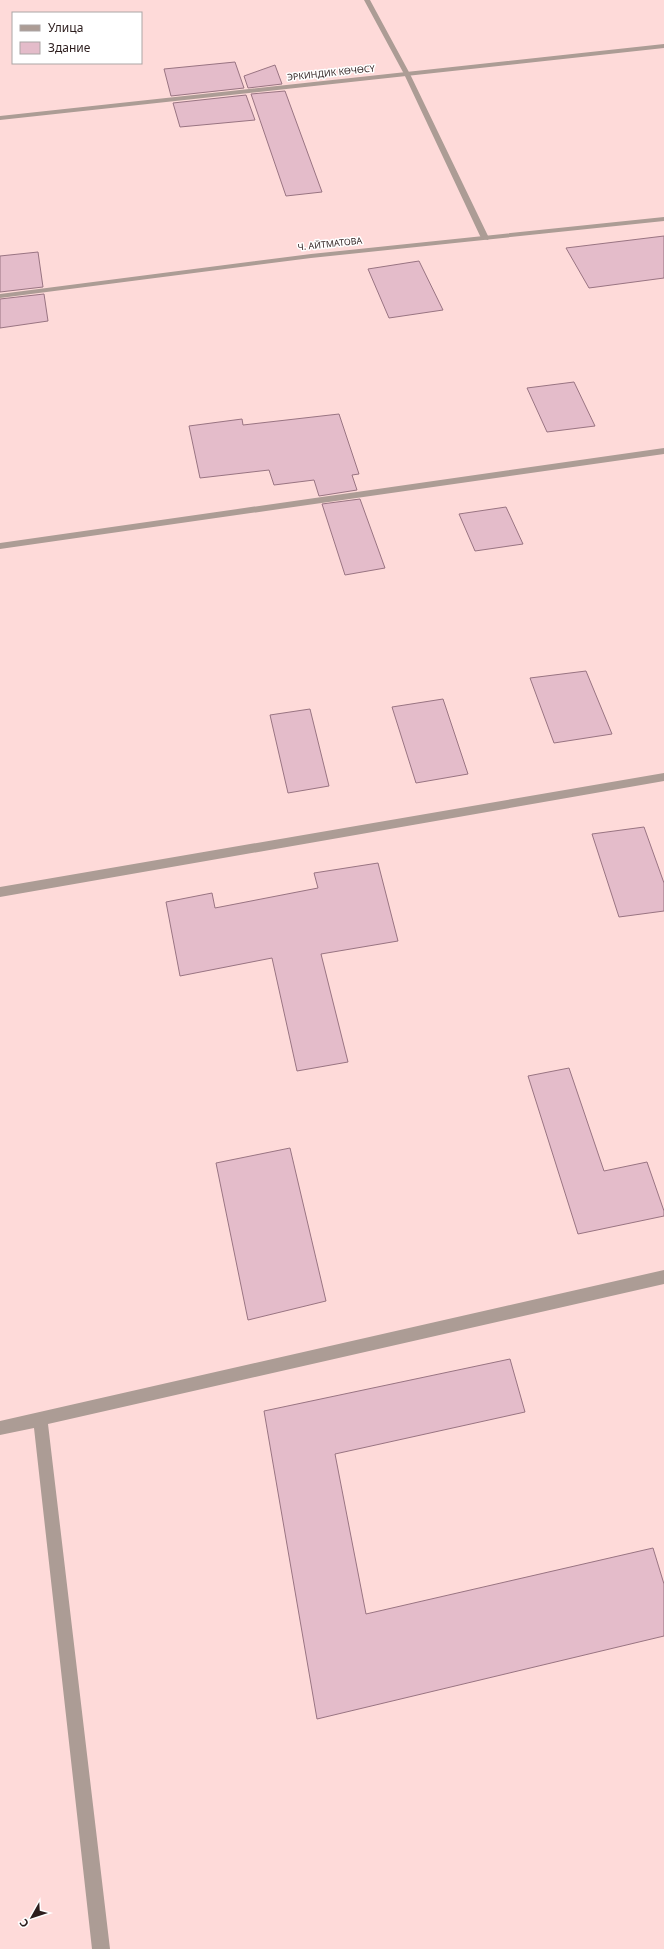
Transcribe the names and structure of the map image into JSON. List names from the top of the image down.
{
  "streets": {
    "street": ["ЭРКИНДИК КӨЧӨСҮ", "Ч. АЙТМАТОВА"]
  },
  "legend": ["Улица", "Здание"],
  "north": "bottom left"
}
